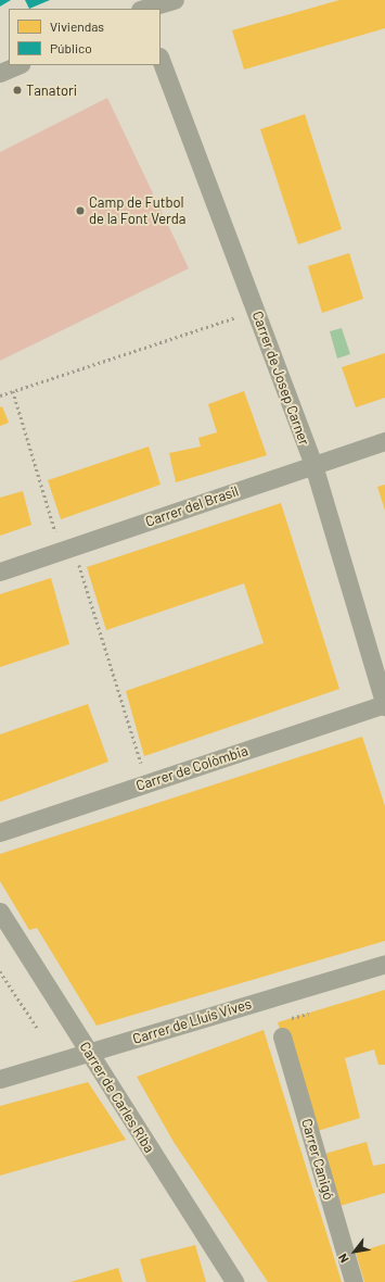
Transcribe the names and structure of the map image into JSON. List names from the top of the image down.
{
  "streets": {
    "street": [
      "Carrer de Josep Carner",
      "Carrer del Brasil",
      "Carrer de Colòmbia",
      "Carrer de Lluís Vives",
      "Carrer de Carles Riba",
      "Carrer Canigó"
    ]
  },
  "crossings": [
    ["Carrer de Josep Carner", "Carrer del Brasil"],
    ["Carrer de Josep Carner", "Carrer de Colòmbia"],
    ["Carrer de Lluís Vives", "Carrer de Carles Riba"]
  ],
  "places": ["Tanatori", "Camp de Futbol de la Font Verda"],
  "legend": ["Viviendas", "Público"],
  "north": "bottom left"
}
